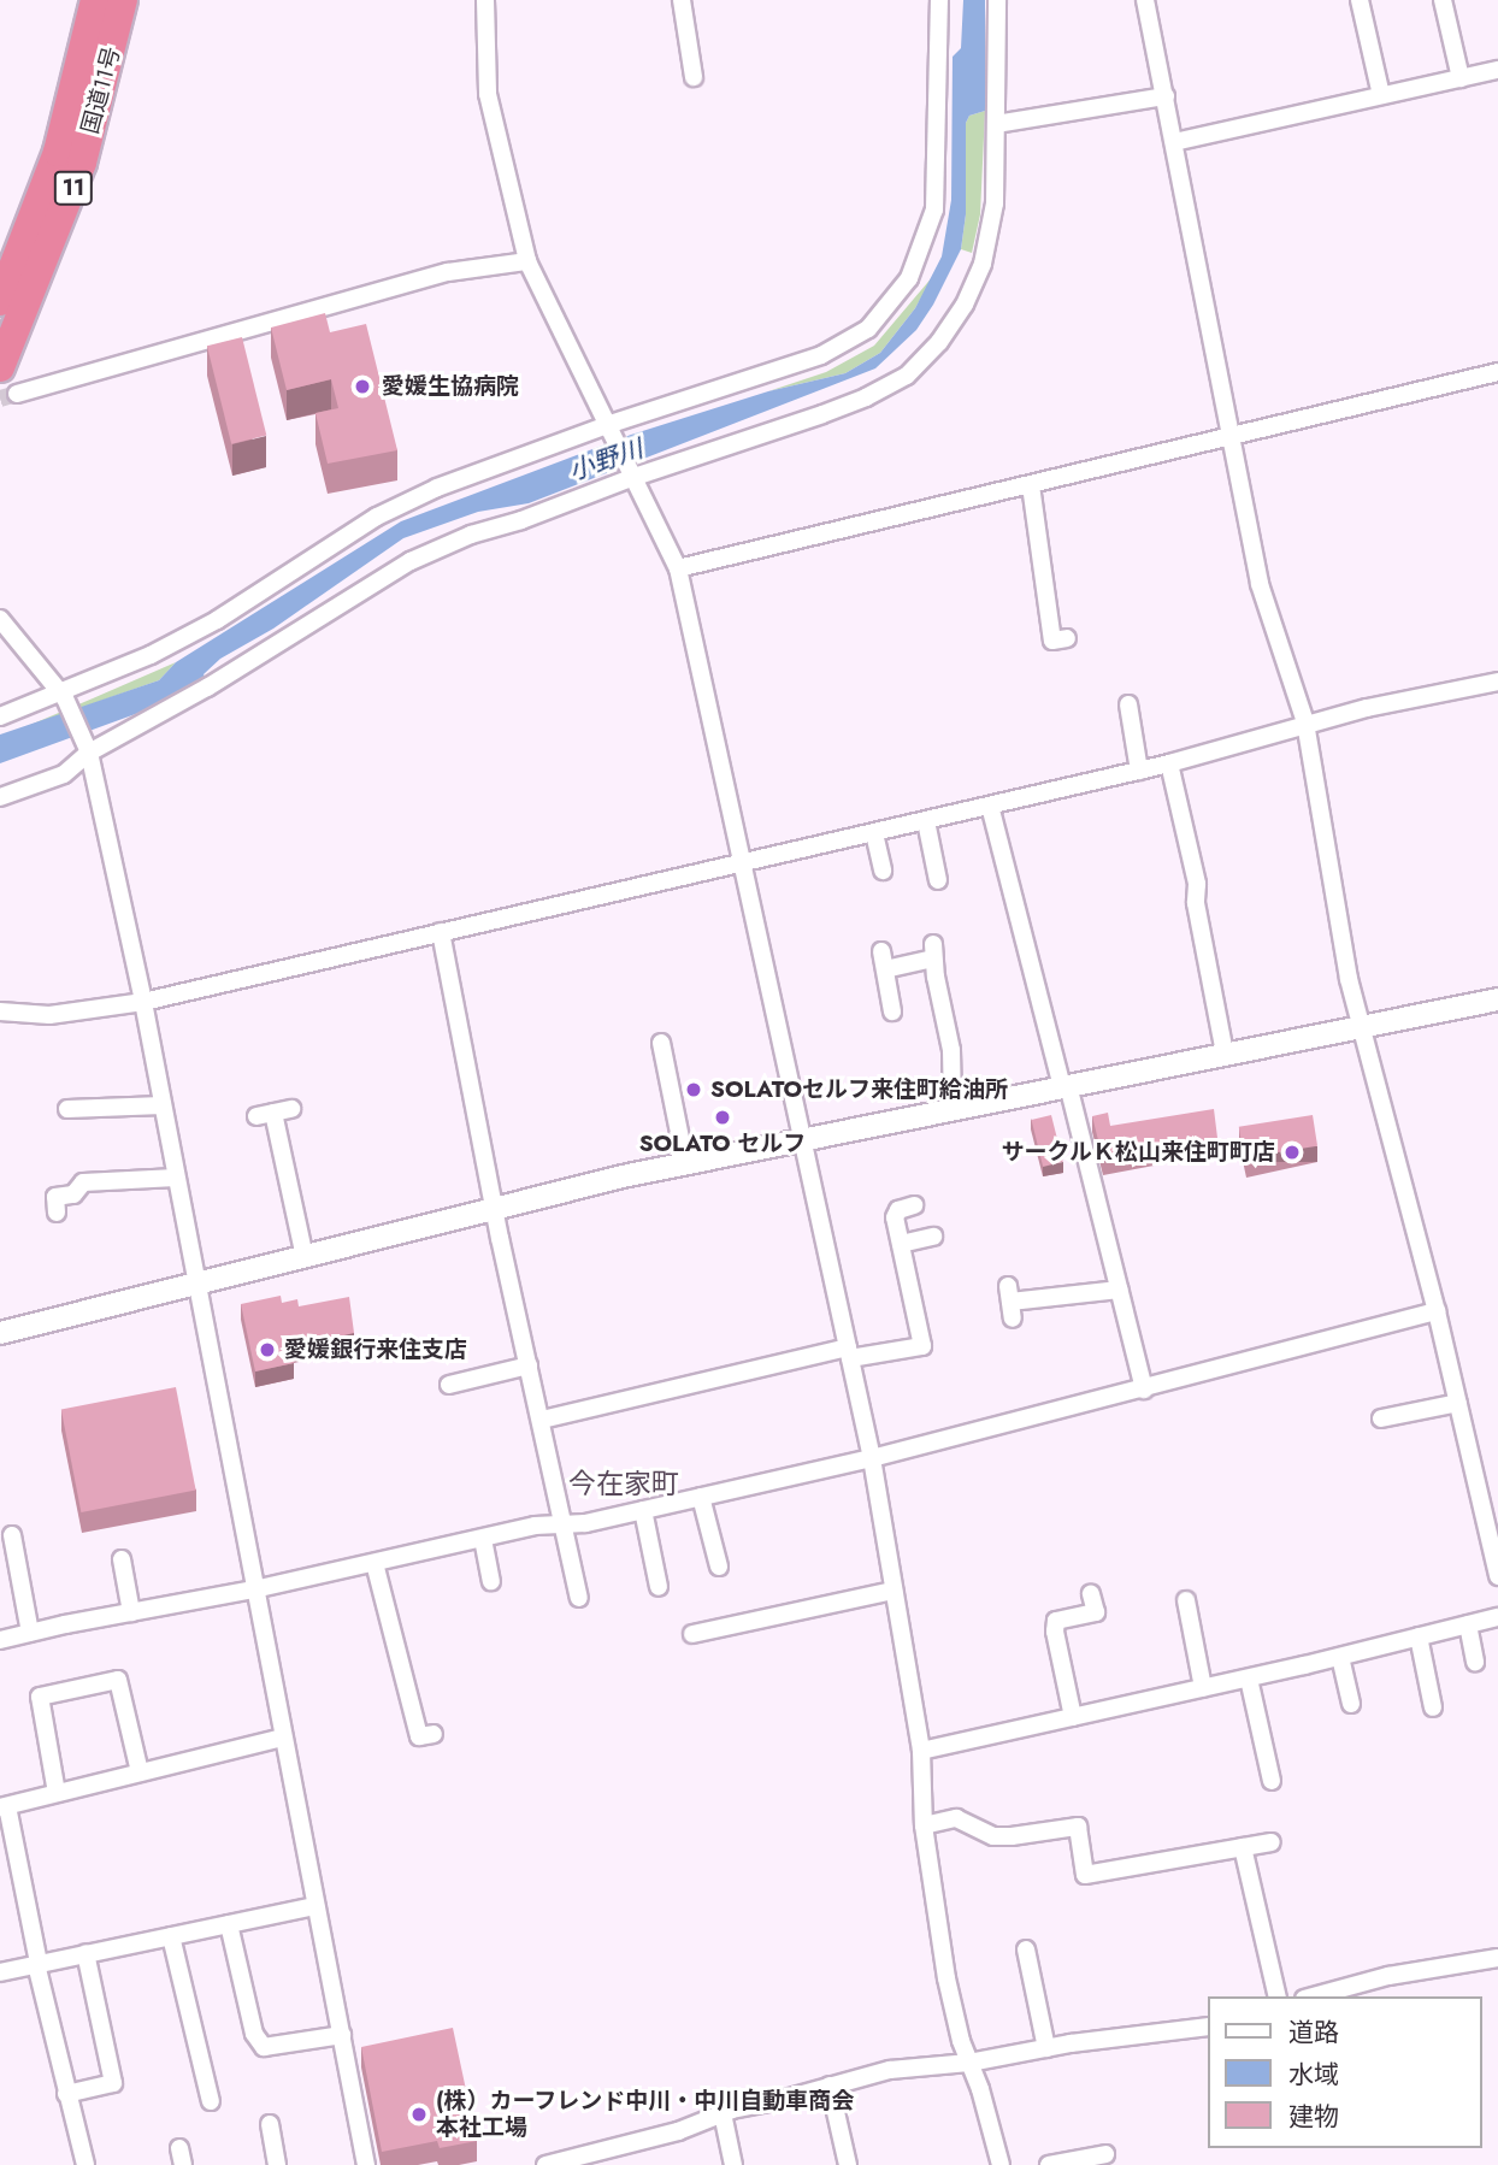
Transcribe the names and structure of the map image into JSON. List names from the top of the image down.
{
  "streets": {
    "highway": ["国道11号", "11"]
  },
  "districts": ["今在家町"],
  "water": ["小野川"],
  "places": [
    "愛媛生協病院",
    "SOLATOセルフ来住町給油所",
    "SOLATO セルフ",
    "サークルＫ松山来住町町店",
    "愛媛銀行来住支店",
    "(株）カーフレンド中川・中川自動車商会 本社工場"
  ],
  "legend": ["道路", "水域", "建物"]
}
